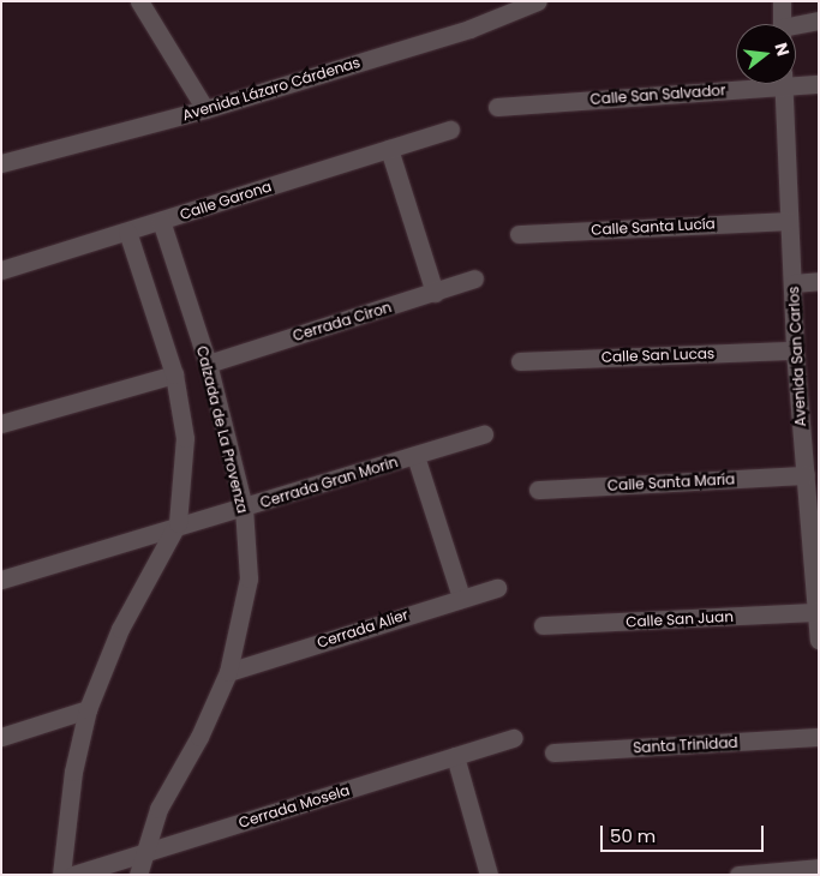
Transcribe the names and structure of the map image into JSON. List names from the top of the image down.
{
  "streets": {
    "street": [
      "Avenida Lázaro Cárdenas",
      "Calle San Salvador",
      "Calle Garona",
      "Calle Santa Lucía",
      "Cerrada Ciron",
      "Calle San Lucas",
      "Avenida San Carlos",
      "Calzada de La Provenza",
      "Cerrada Gran Morin",
      "Calle Santa María",
      "Calle San Juan",
      "Cerrada Alier",
      "Santa Trinidad",
      "Cerrada Mosela"
    ]
  },
  "crossings": [
    ["Calle Garona", "Calzada de La Provenza"],
    ["Calle Santa Lucía", "Avenida San Carlos"],
    ["Cerrada Ciron", "Calzada de La Provenza"],
    ["Calle San Lucas", "Avenida San Carlos"],
    ["Avenida San Carlos", "Calle Santa María"],
    ["Avenida San Carlos", "Calle San Juan"],
    ["Calzada de La Provenza", "Cerrada Gran Morin"],
    ["Calzada de La Provenza", "Cerrada Alier"],
    ["Calzada de La Provenza", "Cerrada Mosela"]
  ],
  "scale_bar": "50 m",
  "north": "right"
}
